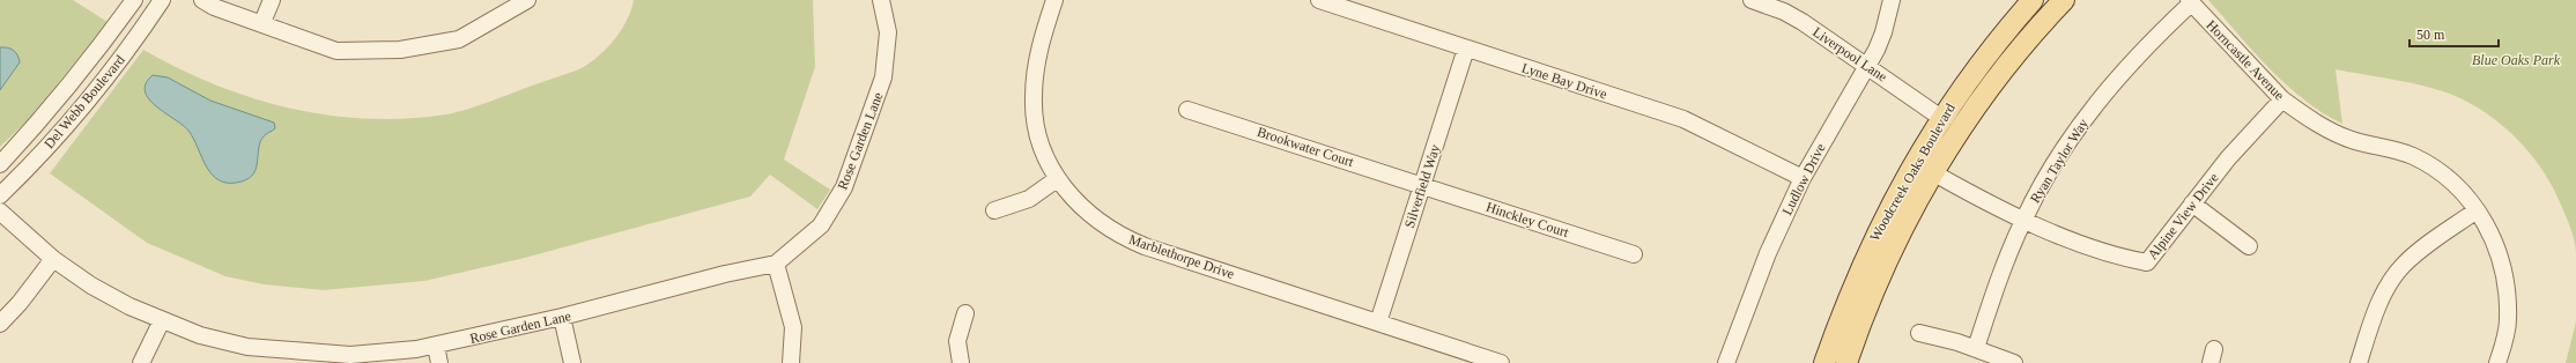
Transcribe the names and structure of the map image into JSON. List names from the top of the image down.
{
  "streets": {
    "main road": ["Woodcreek Oaks Boulevard"],
    "street": [
      "Liverpool Lane",
      "Horncastle Avenue",
      "Lyne Bay Drive",
      "Del Webb Boulevard",
      "Rose Garden Lane",
      "Brookwater Court",
      "Ryan Taylor Way",
      "Ludlow Drive",
      "Silverfield Way",
      "Alpine View Drive",
      "Hinckley Court",
      "Marblethorpe Drive"
    ]
  },
  "crossings": [
    ["Liverpool Lane", "Woodcreek Oaks Boulevard"],
    ["Liverpool Lane", "Ludlow Drive"],
    ["Horncastle Avenue", "Ryan Taylor Way"],
    ["Horncastle Avenue", "Alpine View Drive"],
    ["Lyne Bay Drive", "Ludlow Drive"],
    ["Lyne Bay Drive", "Silverfield Way"],
    ["Brookwater Court", "Silverfield Way"],
    ["Brookwater Court", "Hinckley Court"],
    ["Ryan Taylor Way", "Alpine View Drive"],
    ["Woodcreek Oaks Boulevard", "Alpine View Drive"],
    ["Silverfield Way", "Hinckley Court"],
    ["Silverfield Way", "Marblethorpe Drive"]
  ],
  "parks": ["Blue Oaks Park"],
  "scale_bar": "50 m"
}
